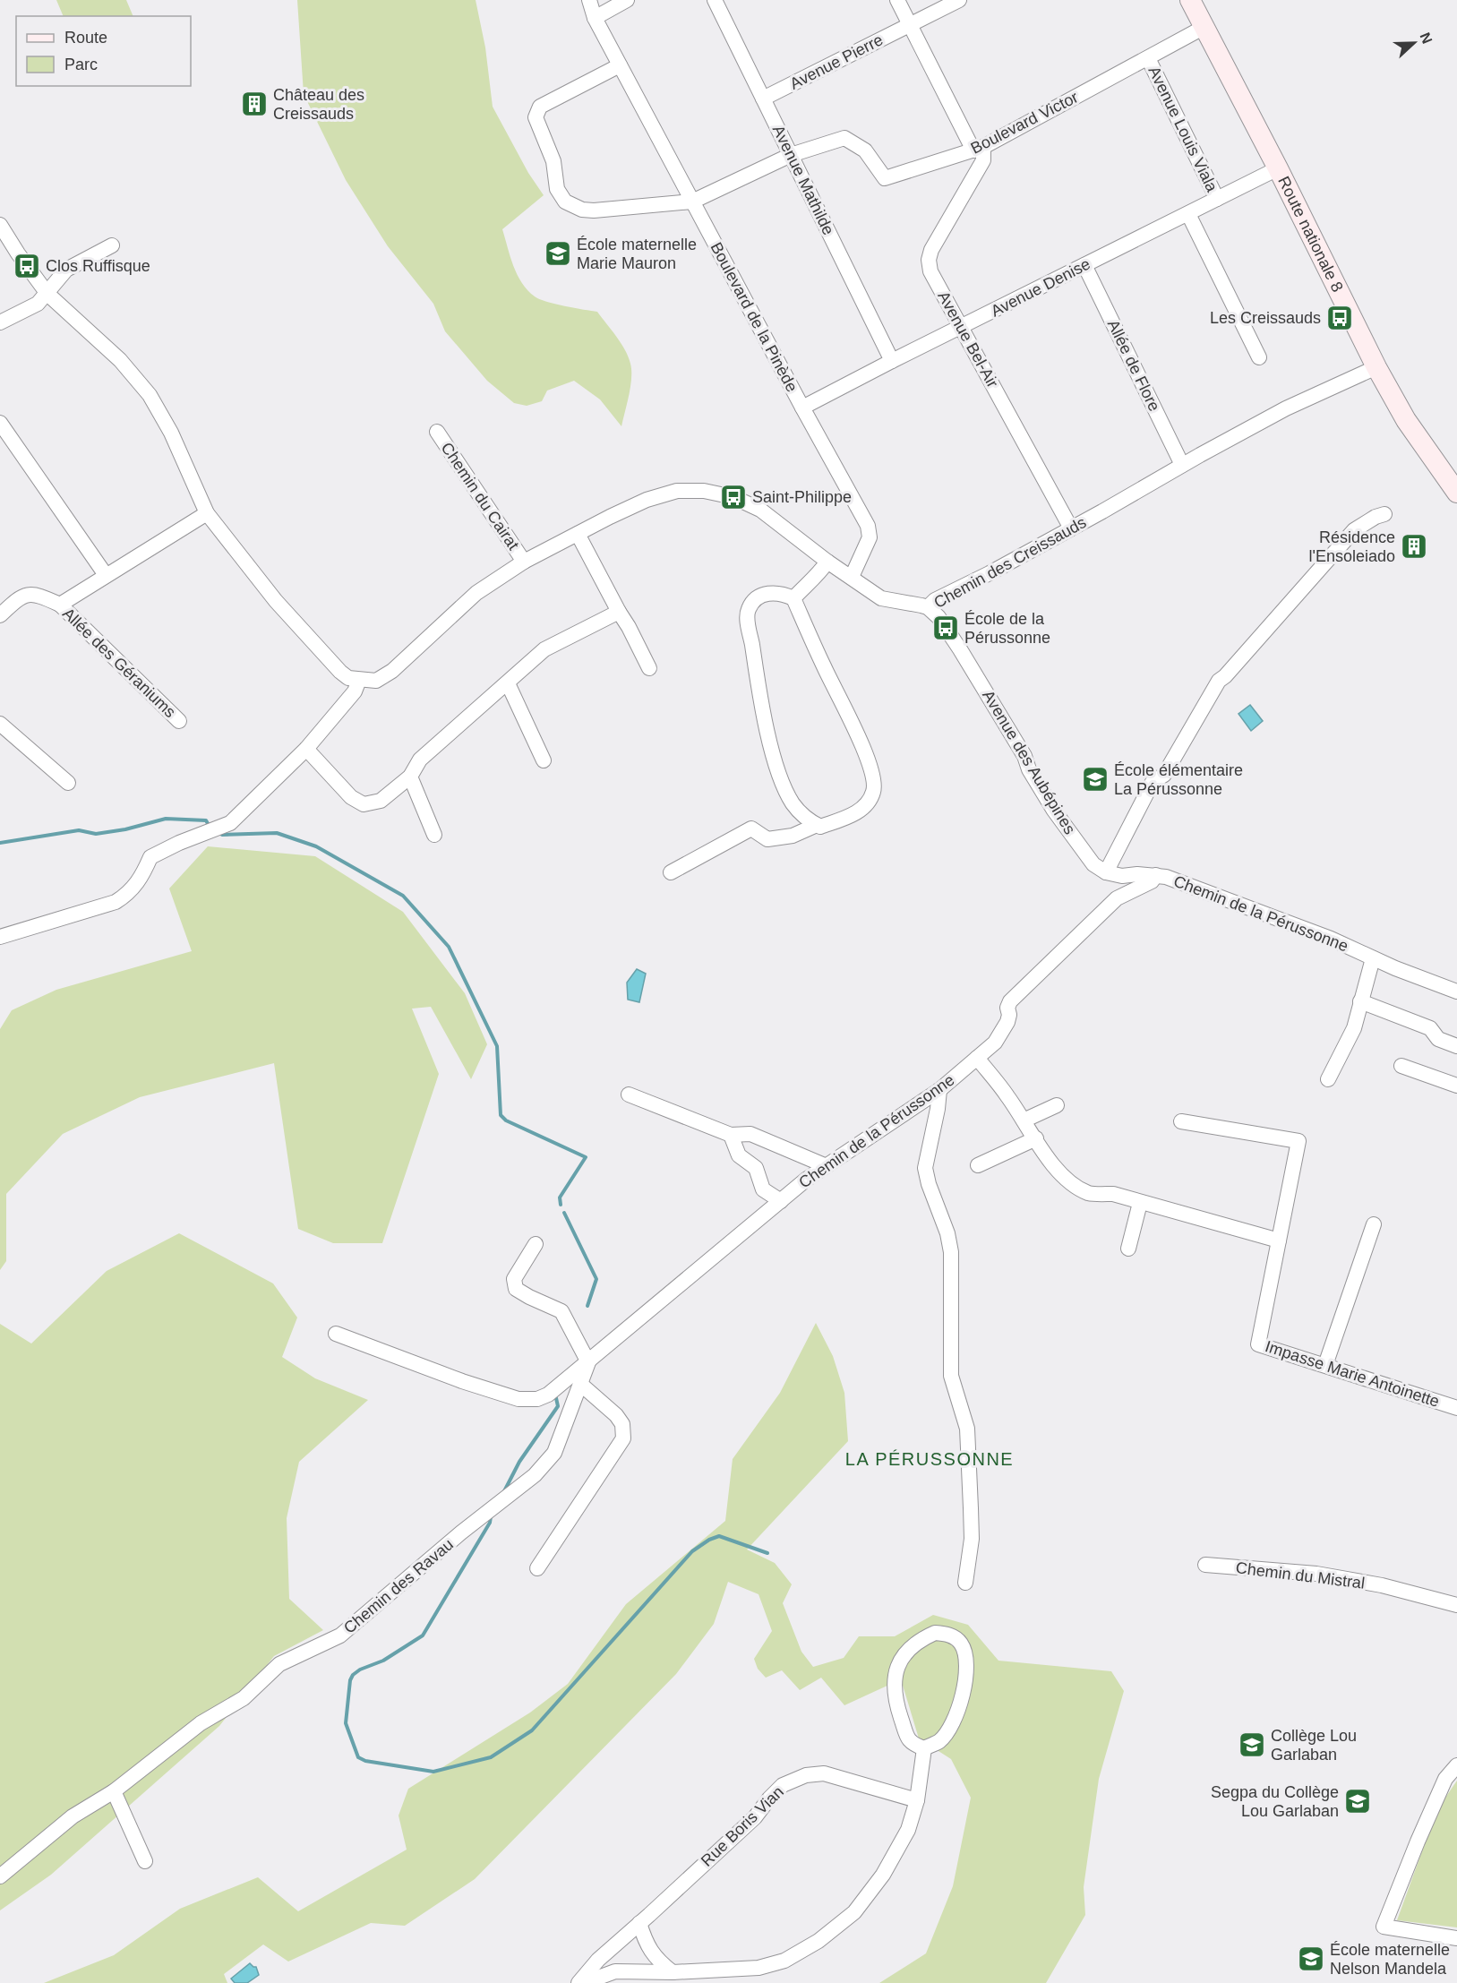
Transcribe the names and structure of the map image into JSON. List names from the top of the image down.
{
  "streets": {
    "main road": ["Route nationale 8"],
    "street": [
      "Avenue Pierre",
      "Boulevard Victor",
      "Avenue Louis Viala",
      "Avenue Mathilde",
      "Avenue Denise",
      "Boulevard de la Pinède",
      "Avenue Bel-Air",
      "Allée de Flore",
      "Chemin du Cairat",
      "Chemin des Creissauds",
      "Allée des Géraniums",
      "Avenue des Aubépines",
      "Chemin de la Pérussonne",
      "Impasse Marie Antoinette",
      "Chemin du Mistral",
      "Chemin des Ravau",
      "Rue Boris Vian"
    ]
  },
  "crossings": [
    ["Avenue Pierre", "Avenue Mathilde"],
    ["Boulevard Victor", "Avenue Louis Viala"],
    ["Boulevard Victor", "Avenue Mathilde"],
    ["Boulevard Victor", "Route nationale 8"],
    ["Boulevard Victor", "Boulevard de la Pinède"],
    ["Boulevard Victor", "Avenue Bel-Air"],
    ["Avenue Louis Viala", "Avenue Denise"],
    ["Avenue Mathilde", "Avenue Denise"],
    ["Route nationale 8", "Avenue Denise"],
    ["Route nationale 8", "Chemin des Creissauds"],
    ["Avenue Denise", "Boulevard de la Pinède"],
    ["Avenue Denise", "Avenue Bel-Air"],
    ["Avenue Denise", "Allée de Flore"],
    ["Boulevard de la Pinède", "Chemin des Creissauds"],
    ["Avenue Bel-Air", "Chemin des Creissauds"],
    ["Allée de Flore", "Chemin des Creissauds"],
    ["Chemin du Cairat", "Chemin des Creissauds"],
    ["Chemin des Creissauds", "Avenue des Aubépines"],
    ["Chemin de la Pérussonne", "Chemin des Ravau"]
  ],
  "districts": ["LA PÉRUSSONNE"],
  "places": {
    "building": ["Château des Creissauds", "Résidence l'Ensoleiado"],
    "school or university": [
      "École maternelle Marie Mauron",
      "École élémentaire La Pérussonne",
      "Collège Lou Garlaban",
      "Segpa du Collège Lou Garlaban",
      "École maternelle Nelson Mandela"
    ],
    "bus stop": [
      "Clos Ruffisque",
      "Les Creissauds",
      "Saint-Philippe",
      "École de la Pérussonne"
    ]
  },
  "legend": ["Route", "Parc"],
  "north": "right"
}
